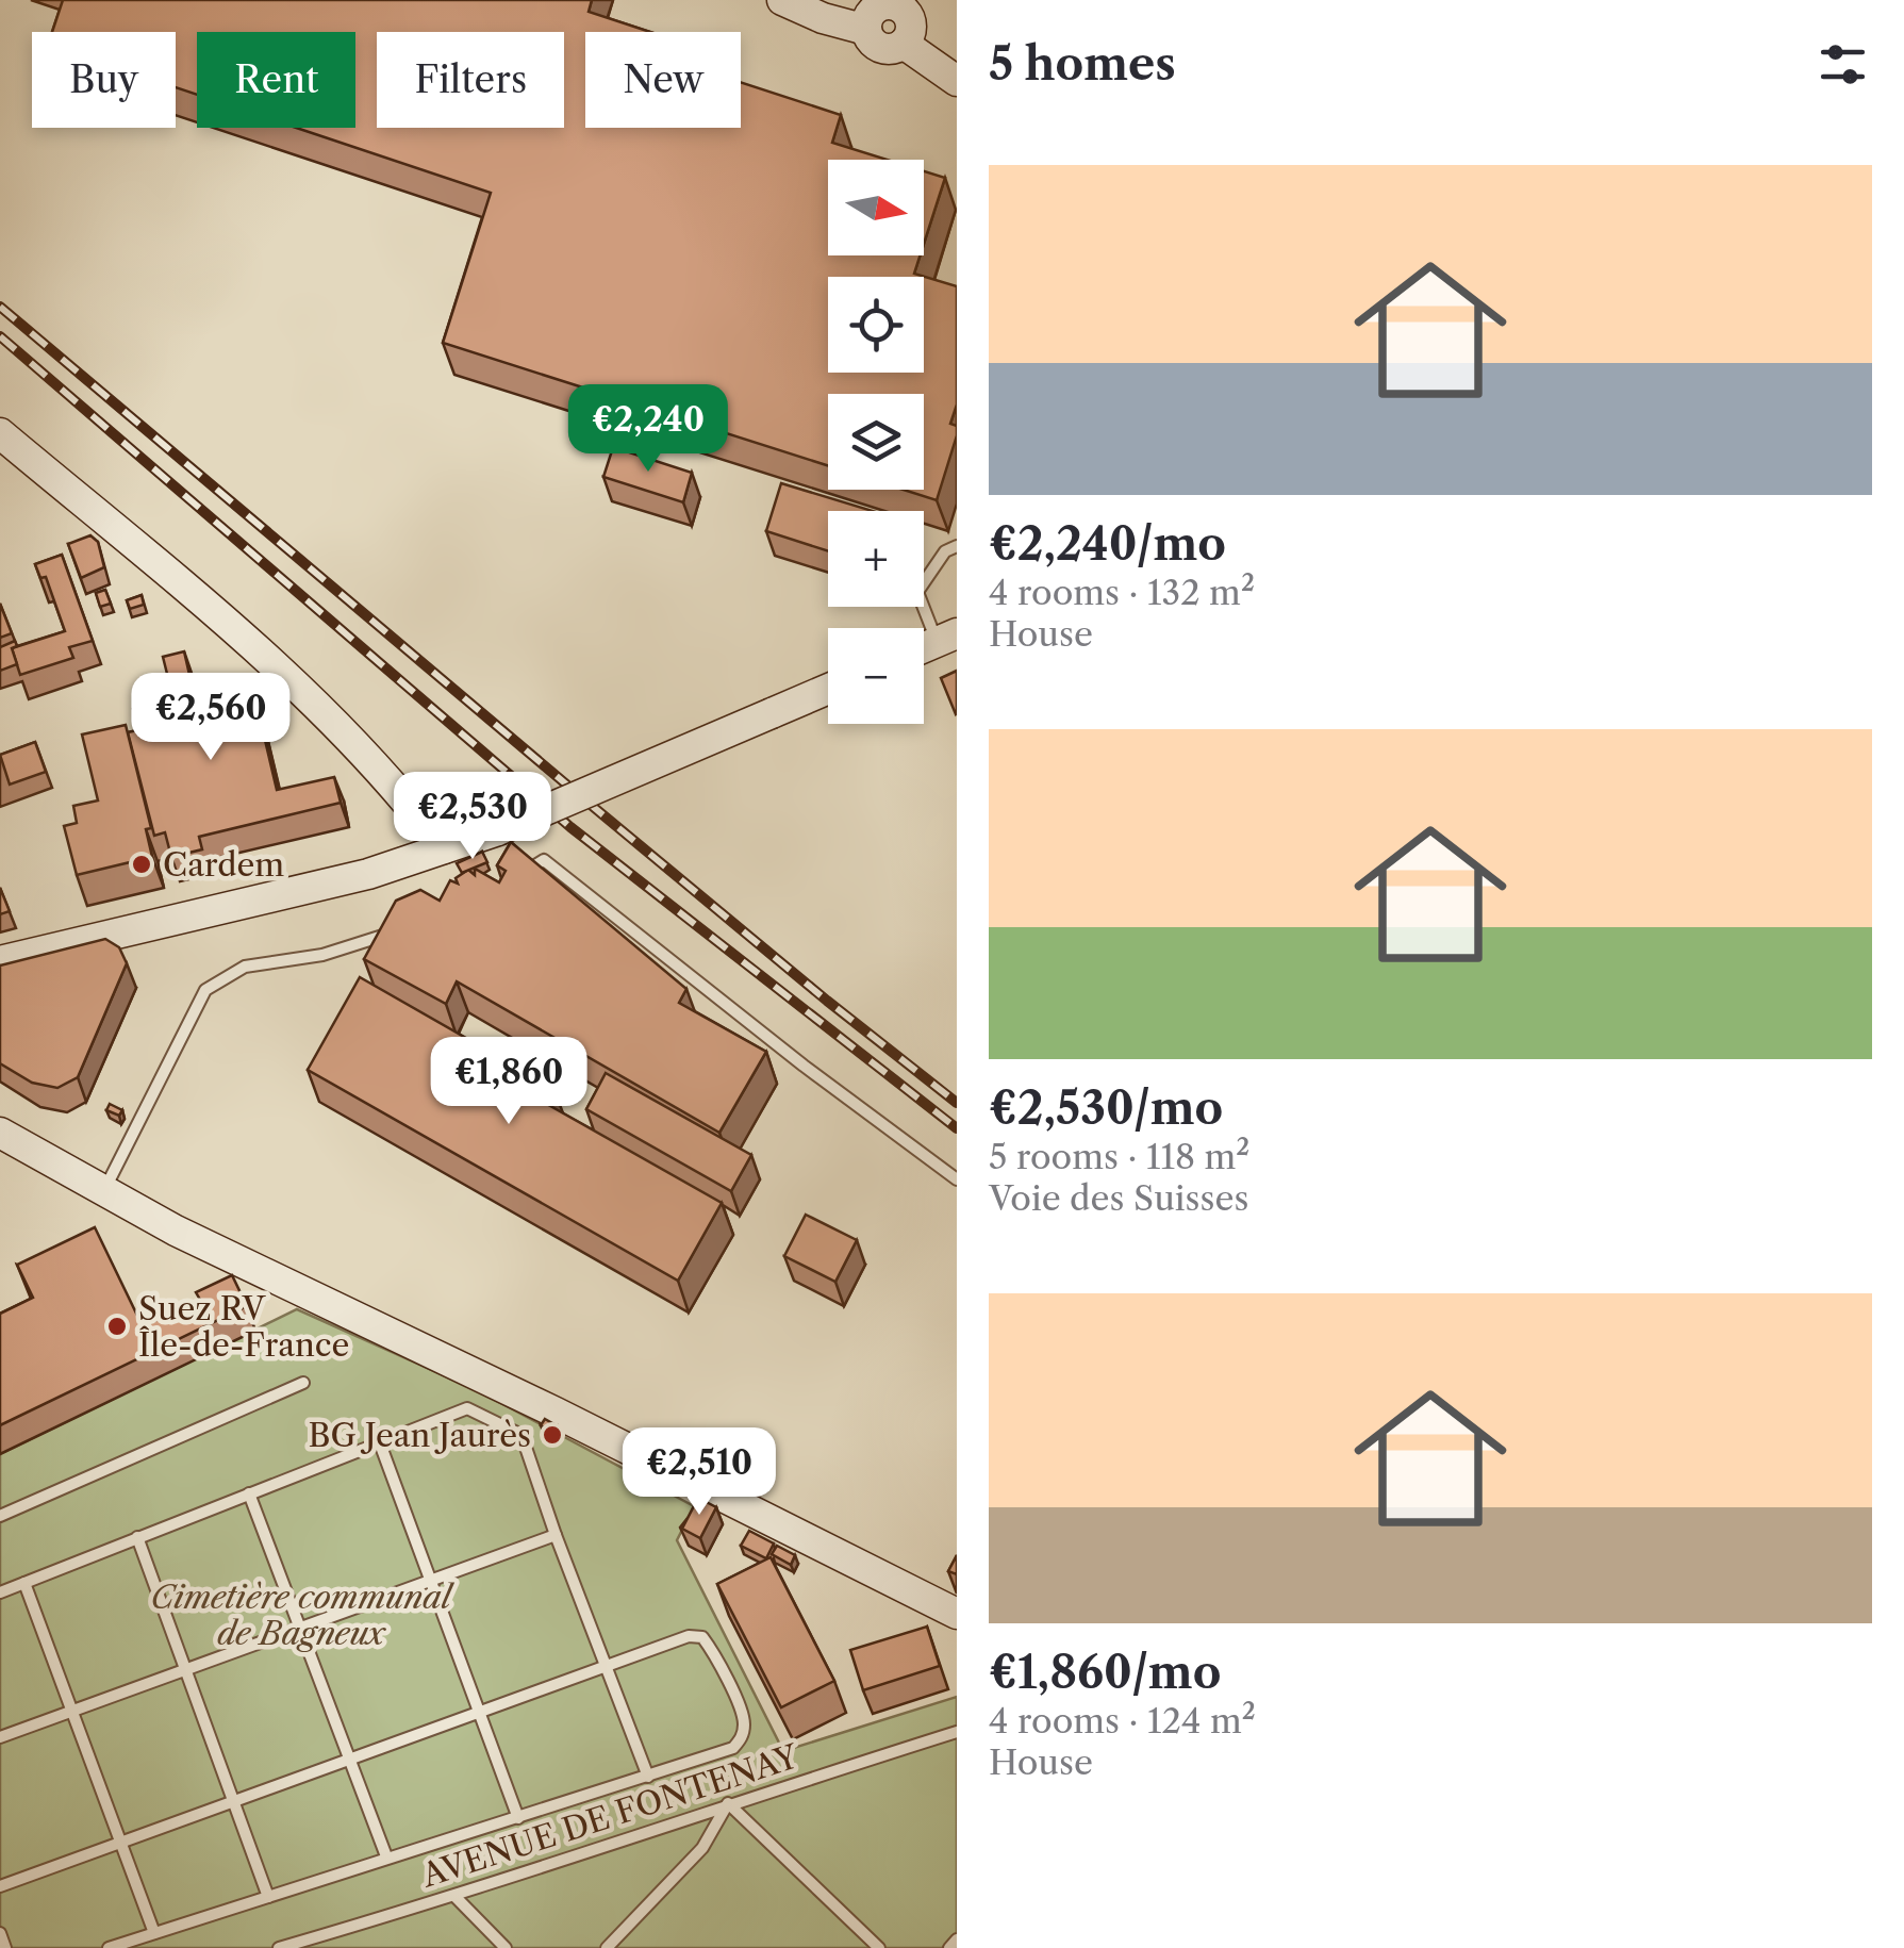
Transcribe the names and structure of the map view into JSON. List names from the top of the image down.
{
  "streets": {
    "lane": ["AVENUE DE FONTENAY"]
  },
  "parks": ["Cimetière communal de Bagneux"],
  "places": ["Cardem", "Suez RV Île-de-France", "BG Jean Jaurès"],
  "north": "right",
  "page": {
    "heading": "5 homes",
    "chip": [
      "Buy",
      "Rent",
      "Filters",
      "New"
    ],
    "list": [
      {
        "name": "€2,240/mo",
        "note": "4 rooms · 132 m² · House"
      },
      {
        "name": "€2,530/mo",
        "note": "5 rooms · 118 m² · Voie des Suisses"
      },
      {
        "name": "€1,860/mo",
        "note": "4 rooms · 124 m² · House"
      }
    ],
    "map_buttons": ["+", "−"],
    "price": [
      "€2,240",
      "€2,560",
      "€2,530",
      "€1,860",
      "€2,510"
    ]
  }
}
